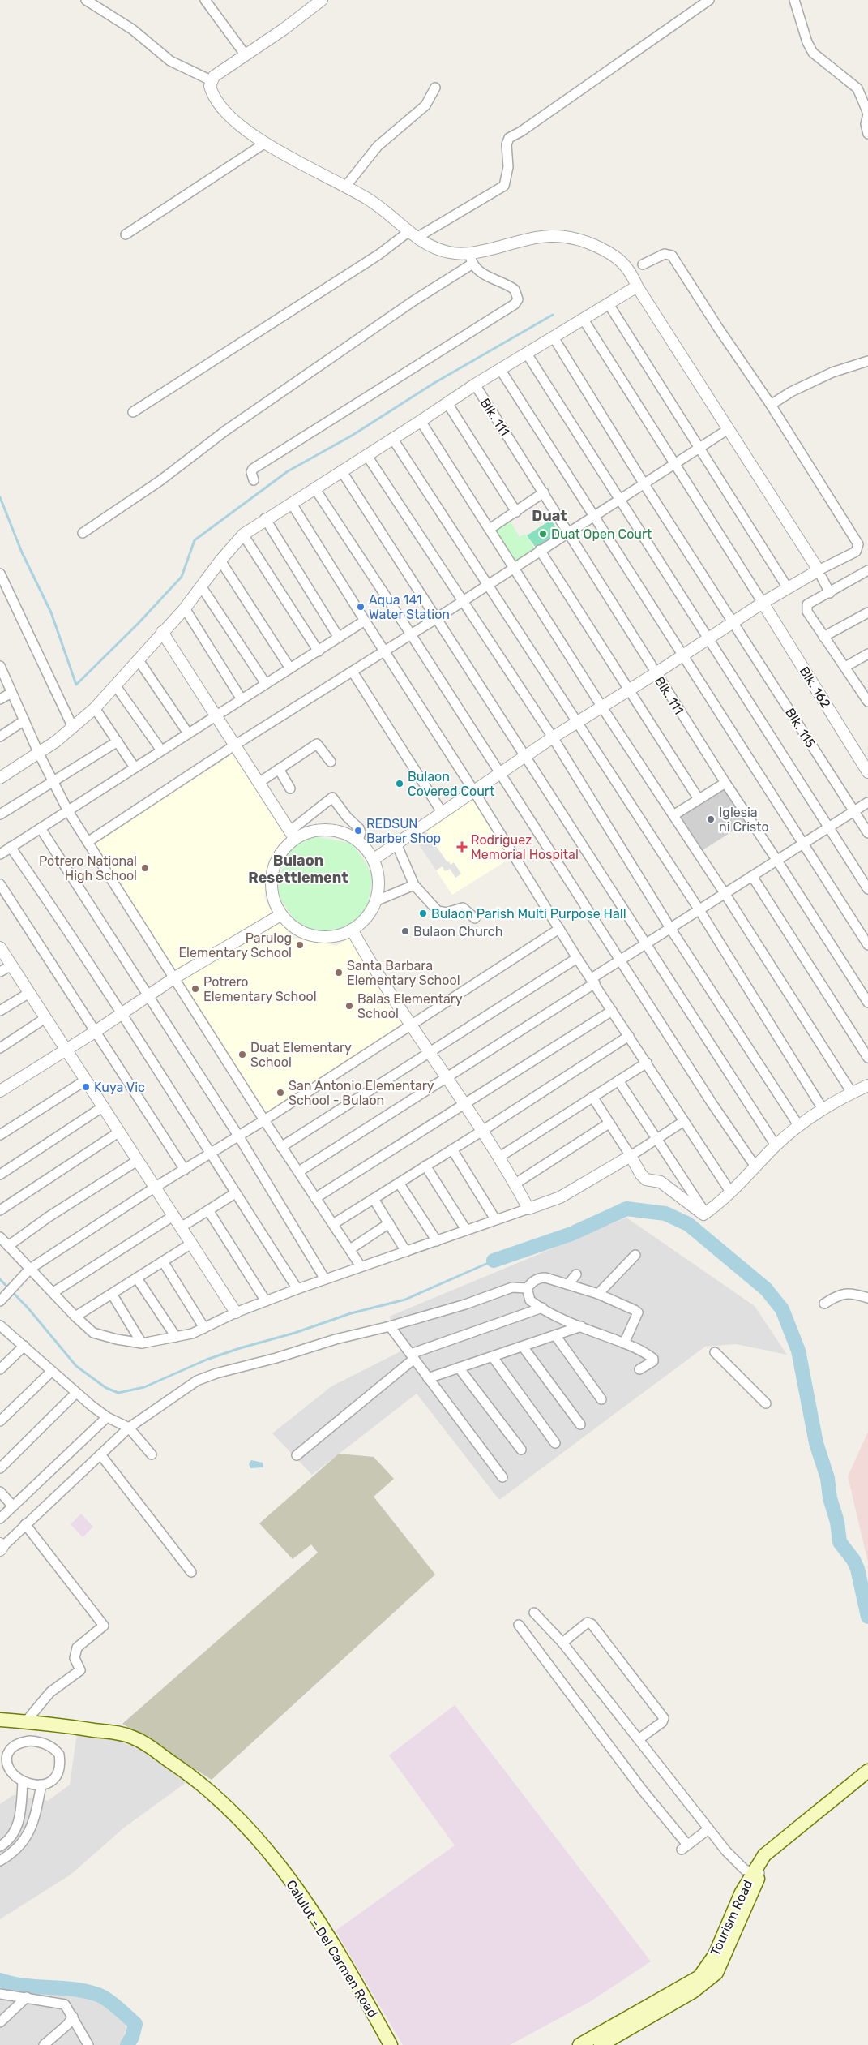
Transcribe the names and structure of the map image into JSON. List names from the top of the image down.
{
  "streets": {
    "main road": ["Tourism Road", "Calulut - Del Carmen Road"],
    "street": ["Blk. 111", "Blk. 162", "Blk. 115"]
  },
  "districts": ["Duat", "Bulaon Resettlement"],
  "places": {
    "other": [
      "Duat Open Court",
      "Aqua 141 Water Station",
      "Bulaon Covered Court",
      "Iglesia ni Cristo",
      "REDSUN Barber Shop",
      "Potrero National High School",
      "Bulaon Parish Multi Purpose Hall",
      "Bulaon Church",
      "Parulog Elementary School",
      "Santa Barbara Elementary School",
      "Potrero Elementary School",
      "Balas Elementary School",
      "Duat Elementary School",
      "Kuya Vic",
      "San Antonio Elementary School - Bulaon"
    ],
    "health": ["Rodriguez Memorial Hospital"]
  }
}
